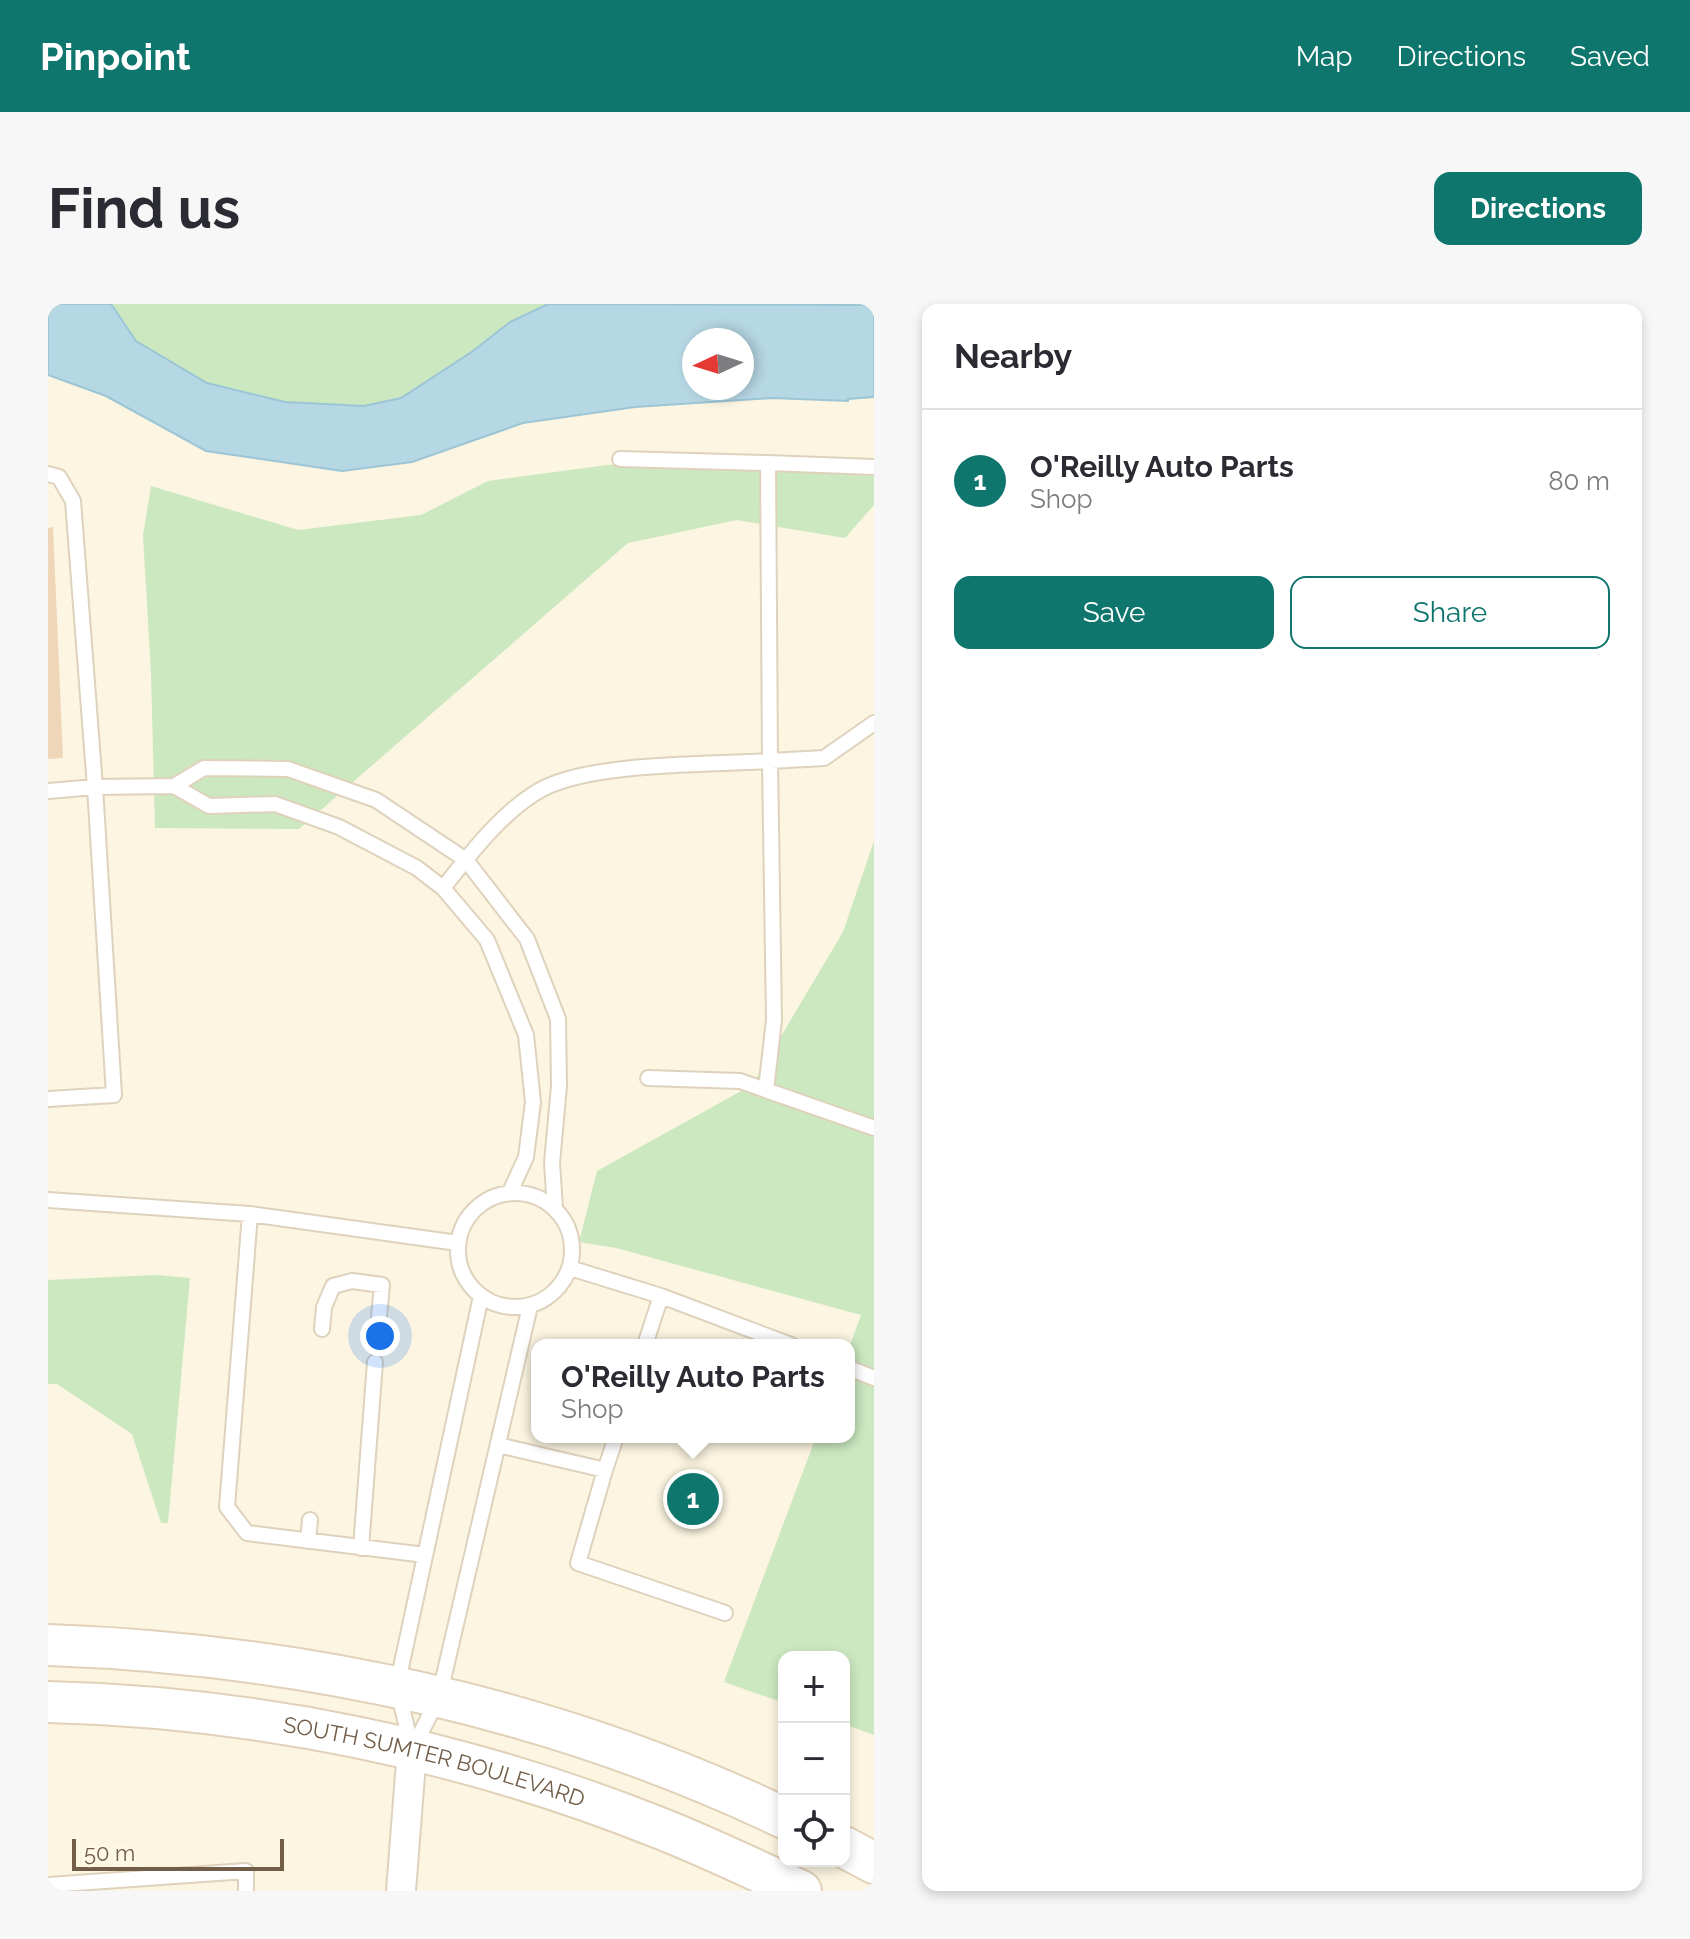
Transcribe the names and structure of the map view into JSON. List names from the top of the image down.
{
  "streets": {
    "main road": ["SOUTH SUMTER BOULEVARD"]
  },
  "scale_bar": "50 m",
  "north": "left",
  "page": {
    "header": "Pinpoint",
    "nav": ["Map", "Directions", "Saved"],
    "buttons": [
      "Directions",
      ["Save", "Share"]
    ],
    "title": "Find us",
    "heading": "Nearby",
    "list": [
      {
        "mark": "1",
        "name": "O'Reilly Auto Parts",
        "note": "Shop",
        "value": "80 m"
      }
    ],
    "popup": ["O'Reilly Auto Parts", "Shop"],
    "pins": "1",
    "map_buttons": ["+", "−"],
    "scale": "50 m"
  }
}
